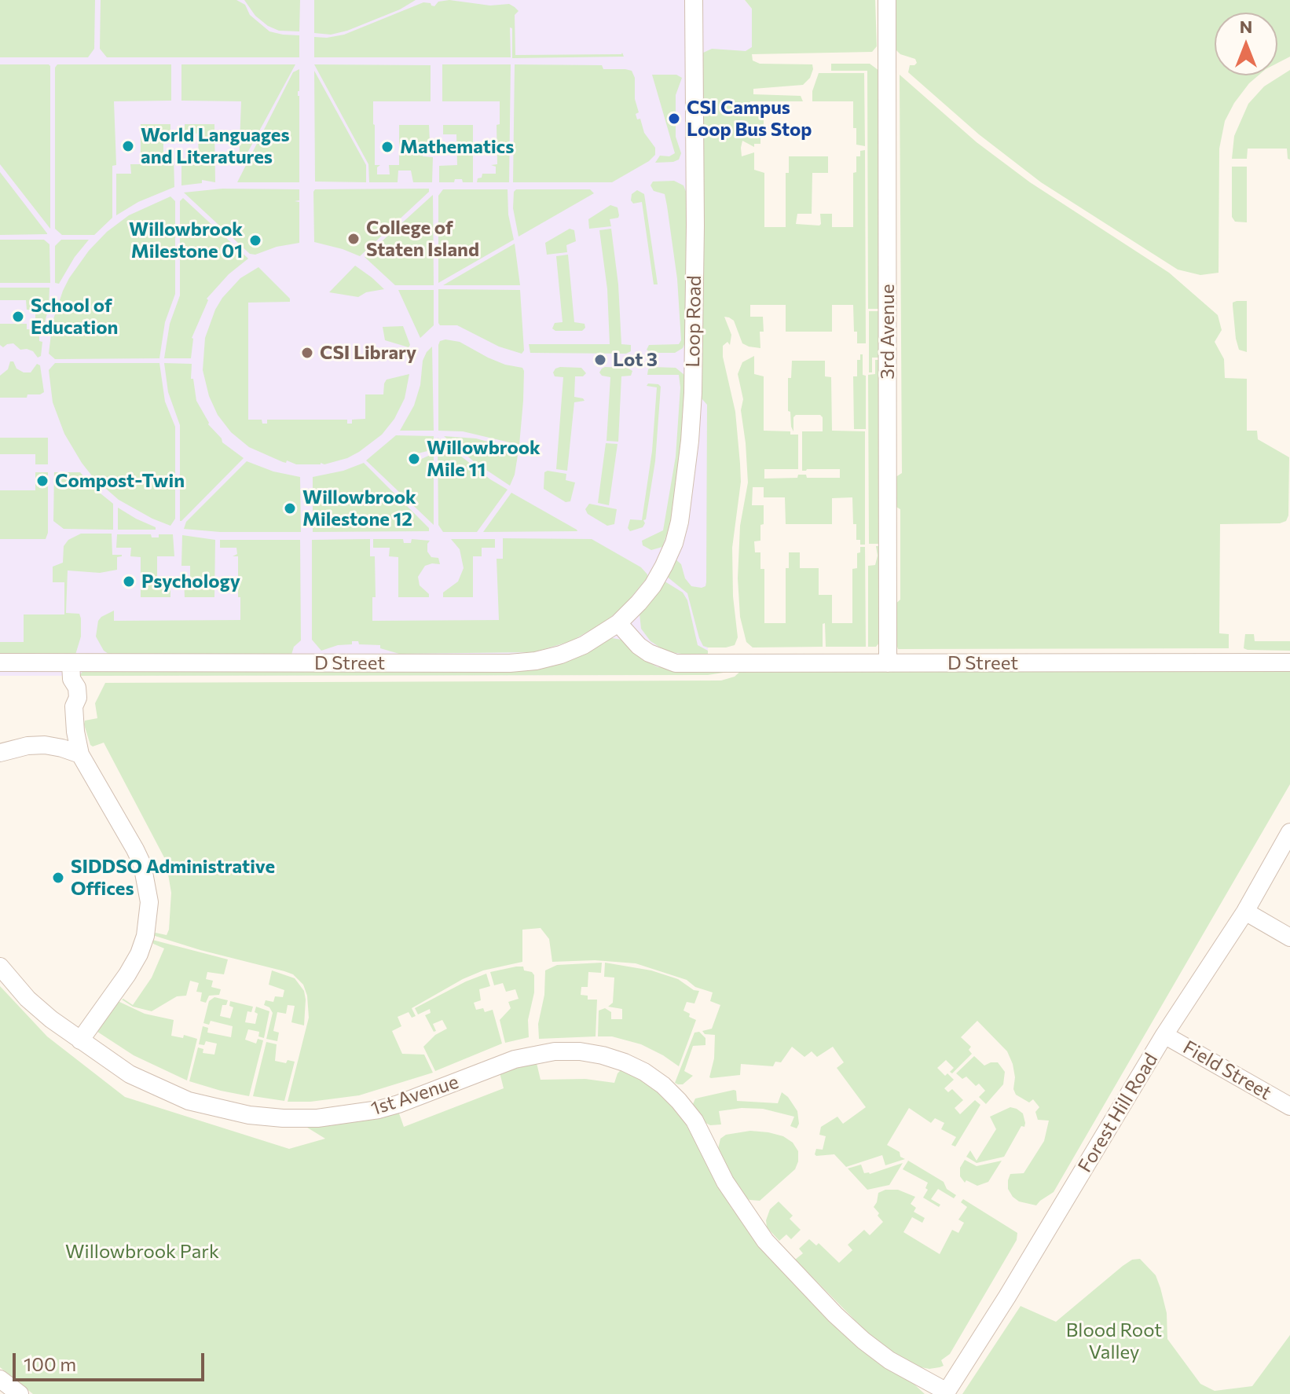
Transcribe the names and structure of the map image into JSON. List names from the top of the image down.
{
  "streets": {
    "street": [
      "Loop Road",
      "3rd Avenue",
      "D Street",
      "Field Street",
      "1st Avenue",
      "Forest Hill Road"
    ]
  },
  "crossings": [
    ["Loop Road", "D Street"],
    ["3rd Avenue", "D Street"],
    ["Field Street", "Forest Hill Road"],
    ["1st Avenue", "Forest Hill Road"]
  ],
  "parks": ["Willowbrook Park", "Blood Root Valley"],
  "places": [
    "CSI Campus Loop Bus Stop",
    "World Languages and Literatures",
    "Mathematics",
    "College of Staten Island",
    "Willowbrook Milestone 01",
    "School of Education",
    "CSI Library",
    "Lot 3",
    "Willowbrook Mile 11",
    "Compost-Twin",
    "Willowbrook Milestone 12",
    "Psychology",
    "SIDDSO Administrative Offices"
  ],
  "scale_bar": "100 m",
  "north": "top"
}
